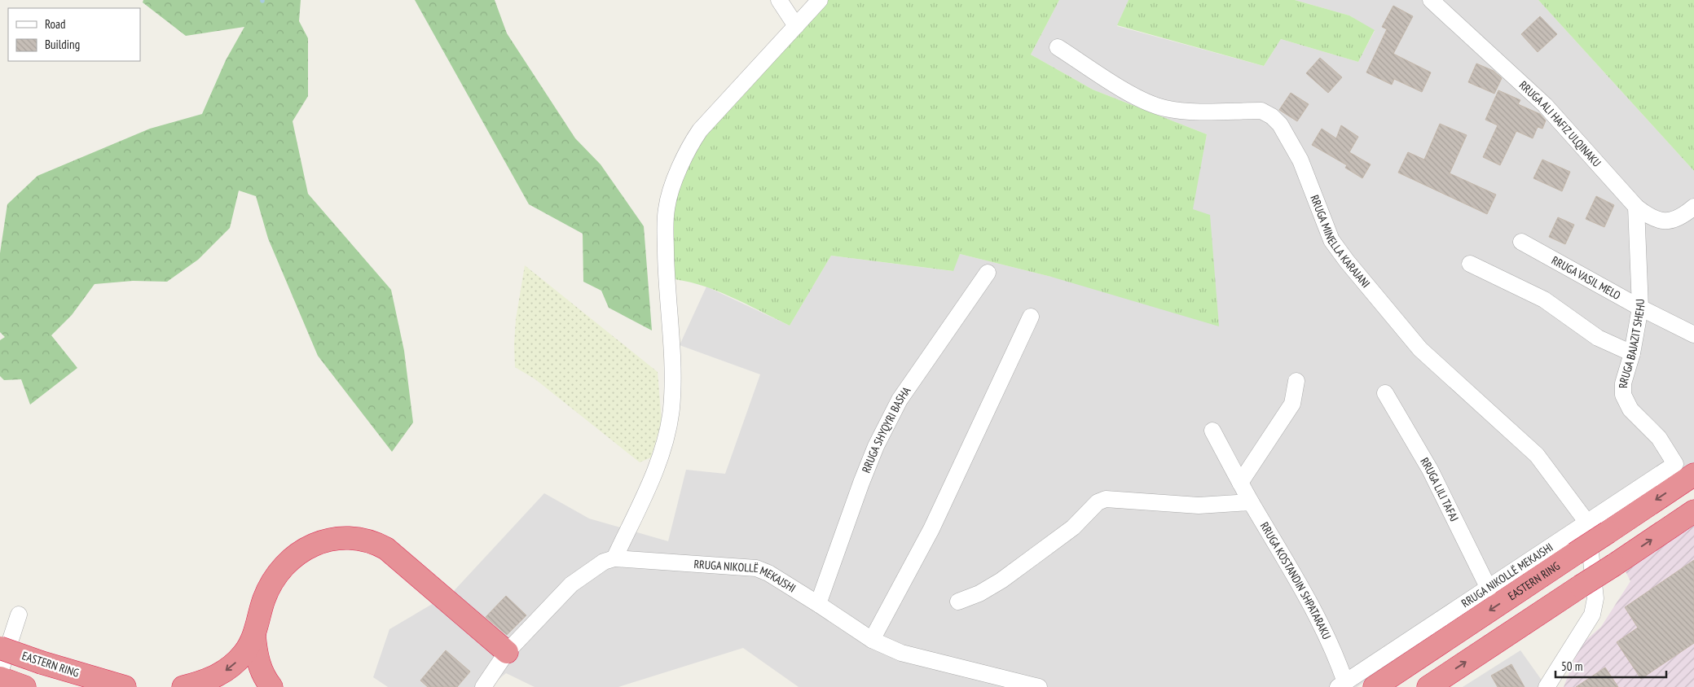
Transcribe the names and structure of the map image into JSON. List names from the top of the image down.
{
  "streets": {
    "highway": ["EASTERN RING"],
    "street": [
      "RRUGA ALI HAFIZ ULQINAKU",
      "RRUGA MINELLA KARAJANI",
      "RRUGA VASIL MELO",
      "RRUGA BAJAZIT SHEHU",
      "RRUGA SHYQYRI BASHA",
      "RRUGA LILI TAFAJ",
      "RRUGA NIKOLLË MEKAJSHI",
      "RRUGA KOSTANDIN SHPATARAKU"
    ]
  },
  "crossings": [
    ["RRUGA ALI HAFIZ ULQINAKU", "RRUGA BAJAZIT SHEHU"],
    ["RRUGA MINELLA KARAJANI", "RRUGA NIKOLLË MEKAJSHI"],
    ["RRUGA VASIL MELO", "RRUGA BAJAZIT SHEHU"],
    ["RRUGA BAJAZIT SHEHU", "RRUGA NIKOLLË MEKAJSHI"],
    ["RRUGA BAJAZIT SHEHU", "EASTERN RING"],
    ["RRUGA SHYQYRI BASHA", "RRUGA NIKOLLË MEKAJSHI"],
    ["RRUGA LILI TAFAJ", "RRUGA NIKOLLË MEKAJSHI"],
    ["RRUGA NIKOLLË MEKAJSHI", "EASTERN RING"],
    ["RRUGA NIKOLLË MEKAJSHI", "RRUGA KOSTANDIN SHPATARAKU"]
  ],
  "legend": ["Road", "Building"],
  "scale_bar": "50 m"
}
